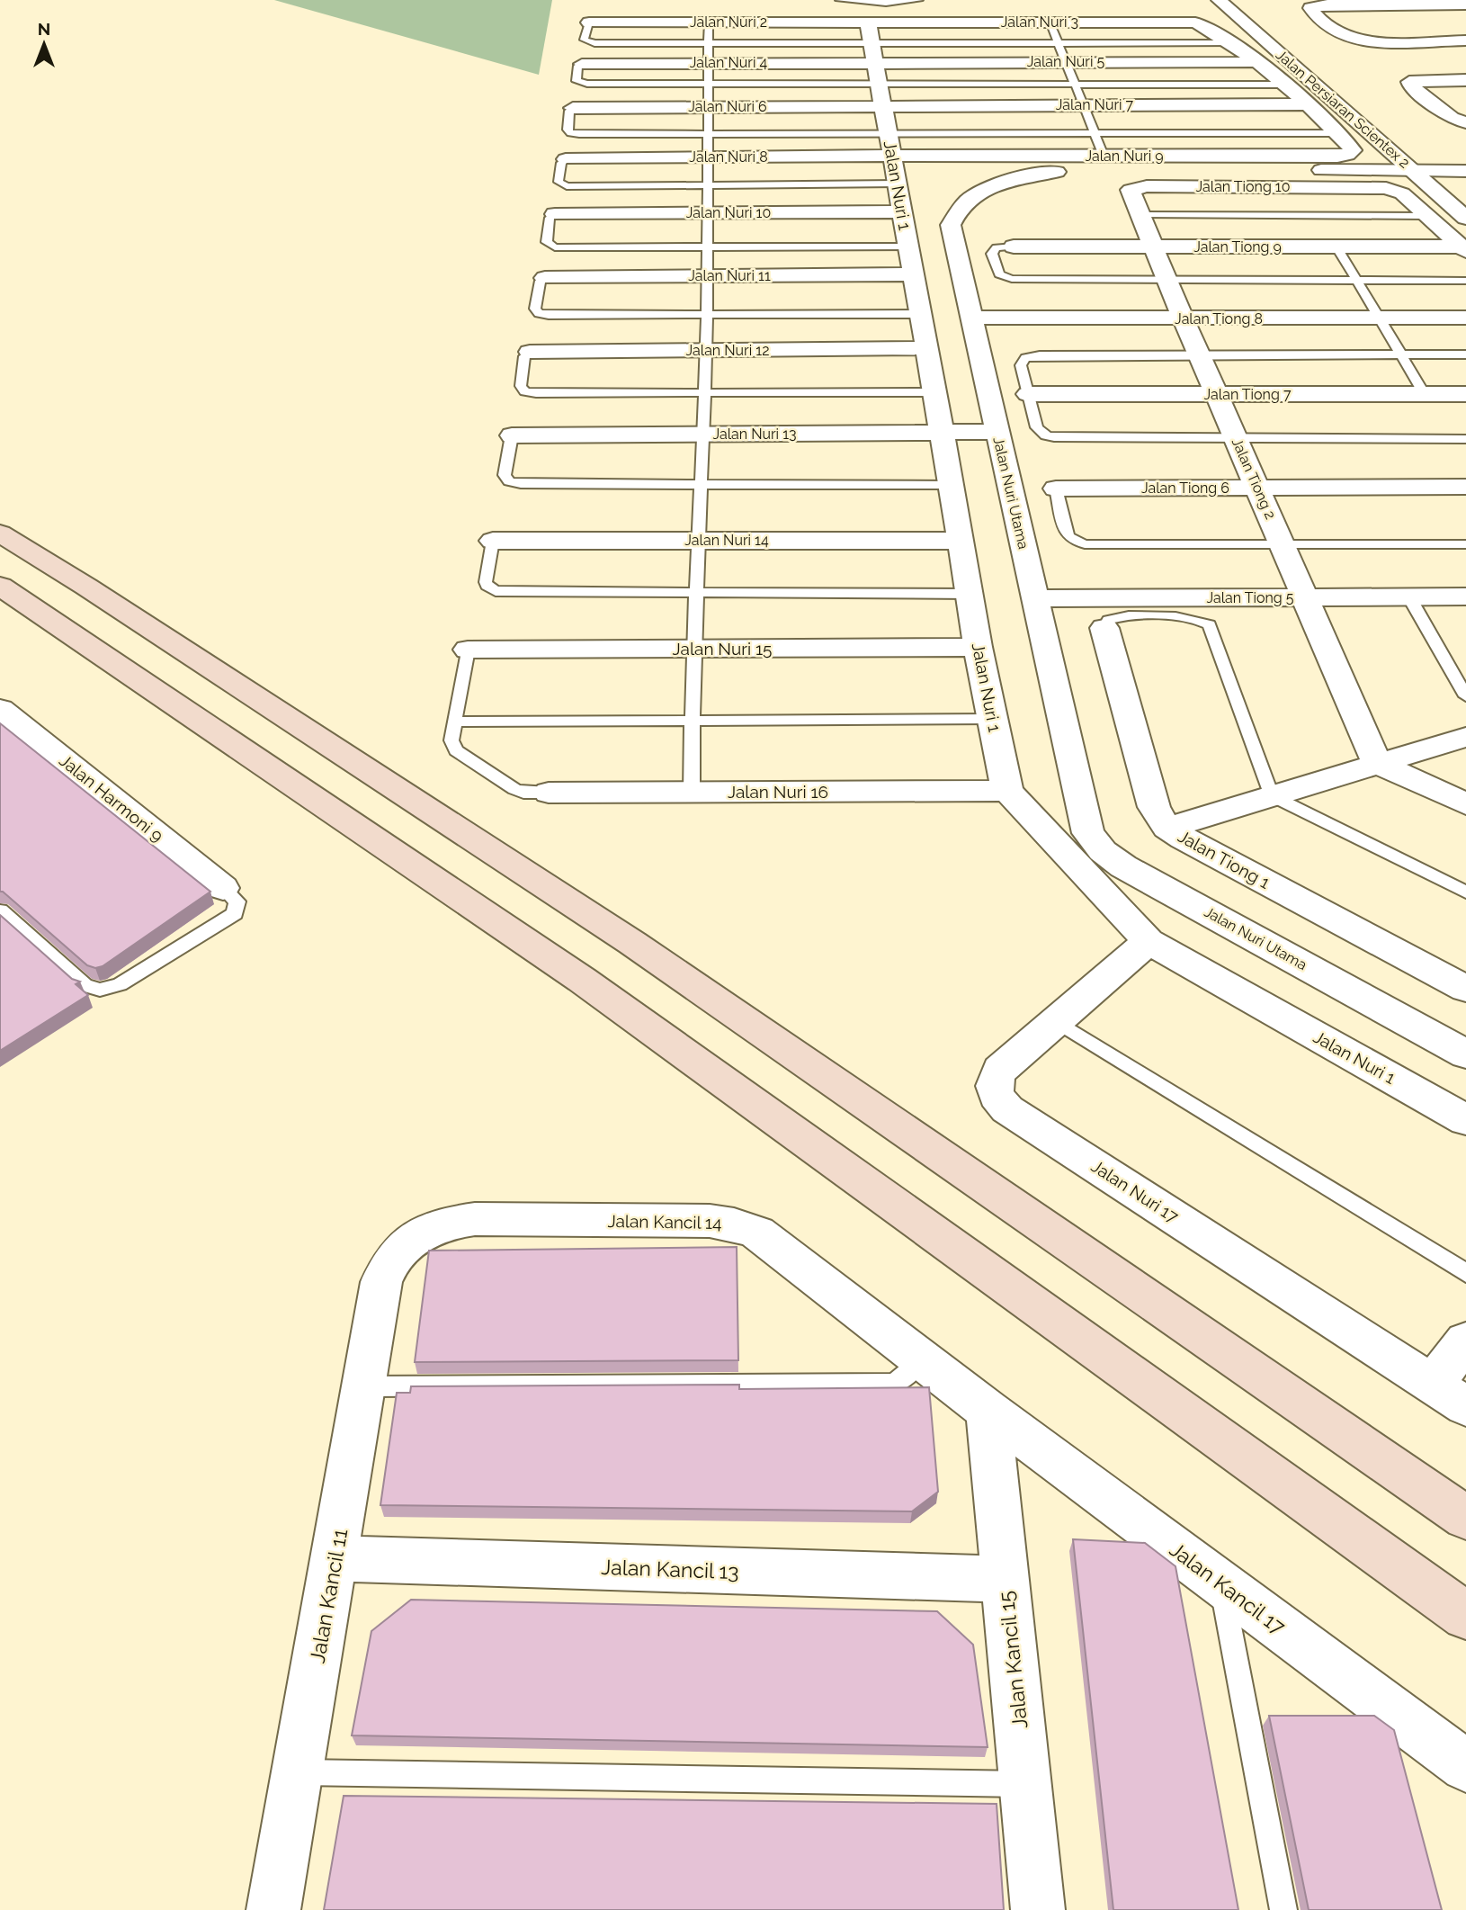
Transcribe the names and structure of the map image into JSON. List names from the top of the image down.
{
  "streets": {
    "street": [
      "Jalan Nuri 2",
      "Jalan Nuri 3",
      "Jalan Nuri 5",
      "Jalan Nuri 4",
      "Jalan Nuri 7",
      "Jalan Nuri 6",
      "Jalan Persiaran Scientex 2",
      "Jalan Nuri 9",
      "Jalan Nuri 8",
      "Jalan Nuri 1",
      "Jalan Tiong 10",
      "Jalan Nuri 10",
      "Jalan Tiong 9",
      "Jalan Nuri 11",
      "Jalan Tiong 8",
      "Jalan Nuri 12",
      "Jalan Tiong 7",
      "Jalan Nuri 13",
      "Jalan Tiong 2",
      "Jalan Tiong 6",
      "Jalan Nuri Utama",
      "Jalan Nuri 14",
      "Jalan Tiong 5",
      "Jalan Nuri 15",
      "Jalan Nuri 16",
      "Jalan Harmoni 9",
      "Jalan Tiong 1",
      "Jalan Nuri 17",
      "Jalan Kancil 14",
      "Jalan Kancil 13",
      "Jalan Kancil 17",
      "Jalan Kancil 11",
      "Jalan Kancil 15"
    ]
  },
  "crossings": [
    ["Jalan Nuri 2", "Jalan Nuri 3"],
    ["Jalan Nuri 2", "Jalan Nuri 5"],
    ["Jalan Nuri 2", "Jalan Nuri 4"],
    ["Jalan Nuri 2", "Jalan Nuri 7"],
    ["Jalan Nuri 2", "Jalan Nuri 6"],
    ["Jalan Nuri 2", "Jalan Nuri 1"],
    ["Jalan Nuri 3", "Jalan Nuri 5"],
    ["Jalan Nuri 3", "Jalan Nuri 4"],
    ["Jalan Nuri 3", "Jalan Nuri 7"],
    ["Jalan Nuri 3", "Jalan Nuri 6"],
    ["Jalan Nuri 3", "Jalan Nuri 1"],
    ["Jalan Nuri 5", "Jalan Nuri 4"],
    ["Jalan Nuri 5", "Jalan Nuri 7"],
    ["Jalan Nuri 5", "Jalan Nuri 6"],
    ["Jalan Nuri 5", "Jalan Nuri 1"],
    ["Jalan Nuri 4", "Jalan Nuri 7"],
    ["Jalan Nuri 4", "Jalan Nuri 6"],
    ["Jalan Nuri 4", "Jalan Nuri 1"],
    ["Jalan Nuri 7", "Jalan Nuri 6"],
    ["Jalan Nuri 7", "Jalan Nuri 1"],
    ["Jalan Nuri 6", "Jalan Nuri 1"],
    ["Jalan Persiaran Scientex 2", "Jalan Nuri Utama"],
    ["Jalan Nuri 9", "Jalan Nuri 8"],
    ["Jalan Nuri 9", "Jalan Nuri 1"],
    ["Jalan Nuri 9", "Jalan Nuri Utama"],
    ["Jalan Nuri 8", "Jalan Nuri 1"],
    ["Jalan Nuri 1", "Jalan Nuri 10"],
    ["Jalan Nuri 1", "Jalan Nuri 11"],
    ["Jalan Nuri 1", "Jalan Nuri 12"],
    ["Jalan Nuri 1", "Jalan Nuri 13"],
    ["Jalan Nuri 1", "Jalan Nuri 14"],
    ["Jalan Nuri 1", "Jalan Nuri 15"],
    ["Jalan Nuri 1", "Jalan Nuri 16"],
    ["Jalan Nuri 1", "Jalan Nuri 17"],
    ["Jalan Tiong 10", "Jalan Tiong 9"],
    ["Jalan Tiong 10", "Jalan Tiong 2"],
    ["Jalan Tiong 9", "Jalan Tiong 2"],
    ["Jalan Tiong 8", "Jalan Tiong 2"],
    ["Jalan Tiong 8", "Jalan Nuri Utama"],
    ["Jalan Tiong 7", "Jalan Tiong 2"],
    ["Jalan Nuri 13", "Jalan Nuri Utama"],
    ["Jalan Tiong 2", "Jalan Tiong 6"],
    ["Jalan Tiong 2", "Jalan Tiong 5"],
    ["Jalan Nuri Utama", "Jalan Tiong 5"],
    ["Jalan Kancil 14", "Jalan Kancil 17"],
    ["Jalan Kancil 14", "Jalan Kancil 11"],
    ["Jalan Kancil 14", "Jalan Kancil 15"],
    ["Jalan Kancil 13", "Jalan Kancil 11"],
    ["Jalan Kancil 13", "Jalan Kancil 15"],
    ["Jalan Kancil 17", "Jalan Kancil 15"]
  ],
  "north": "top"
}
